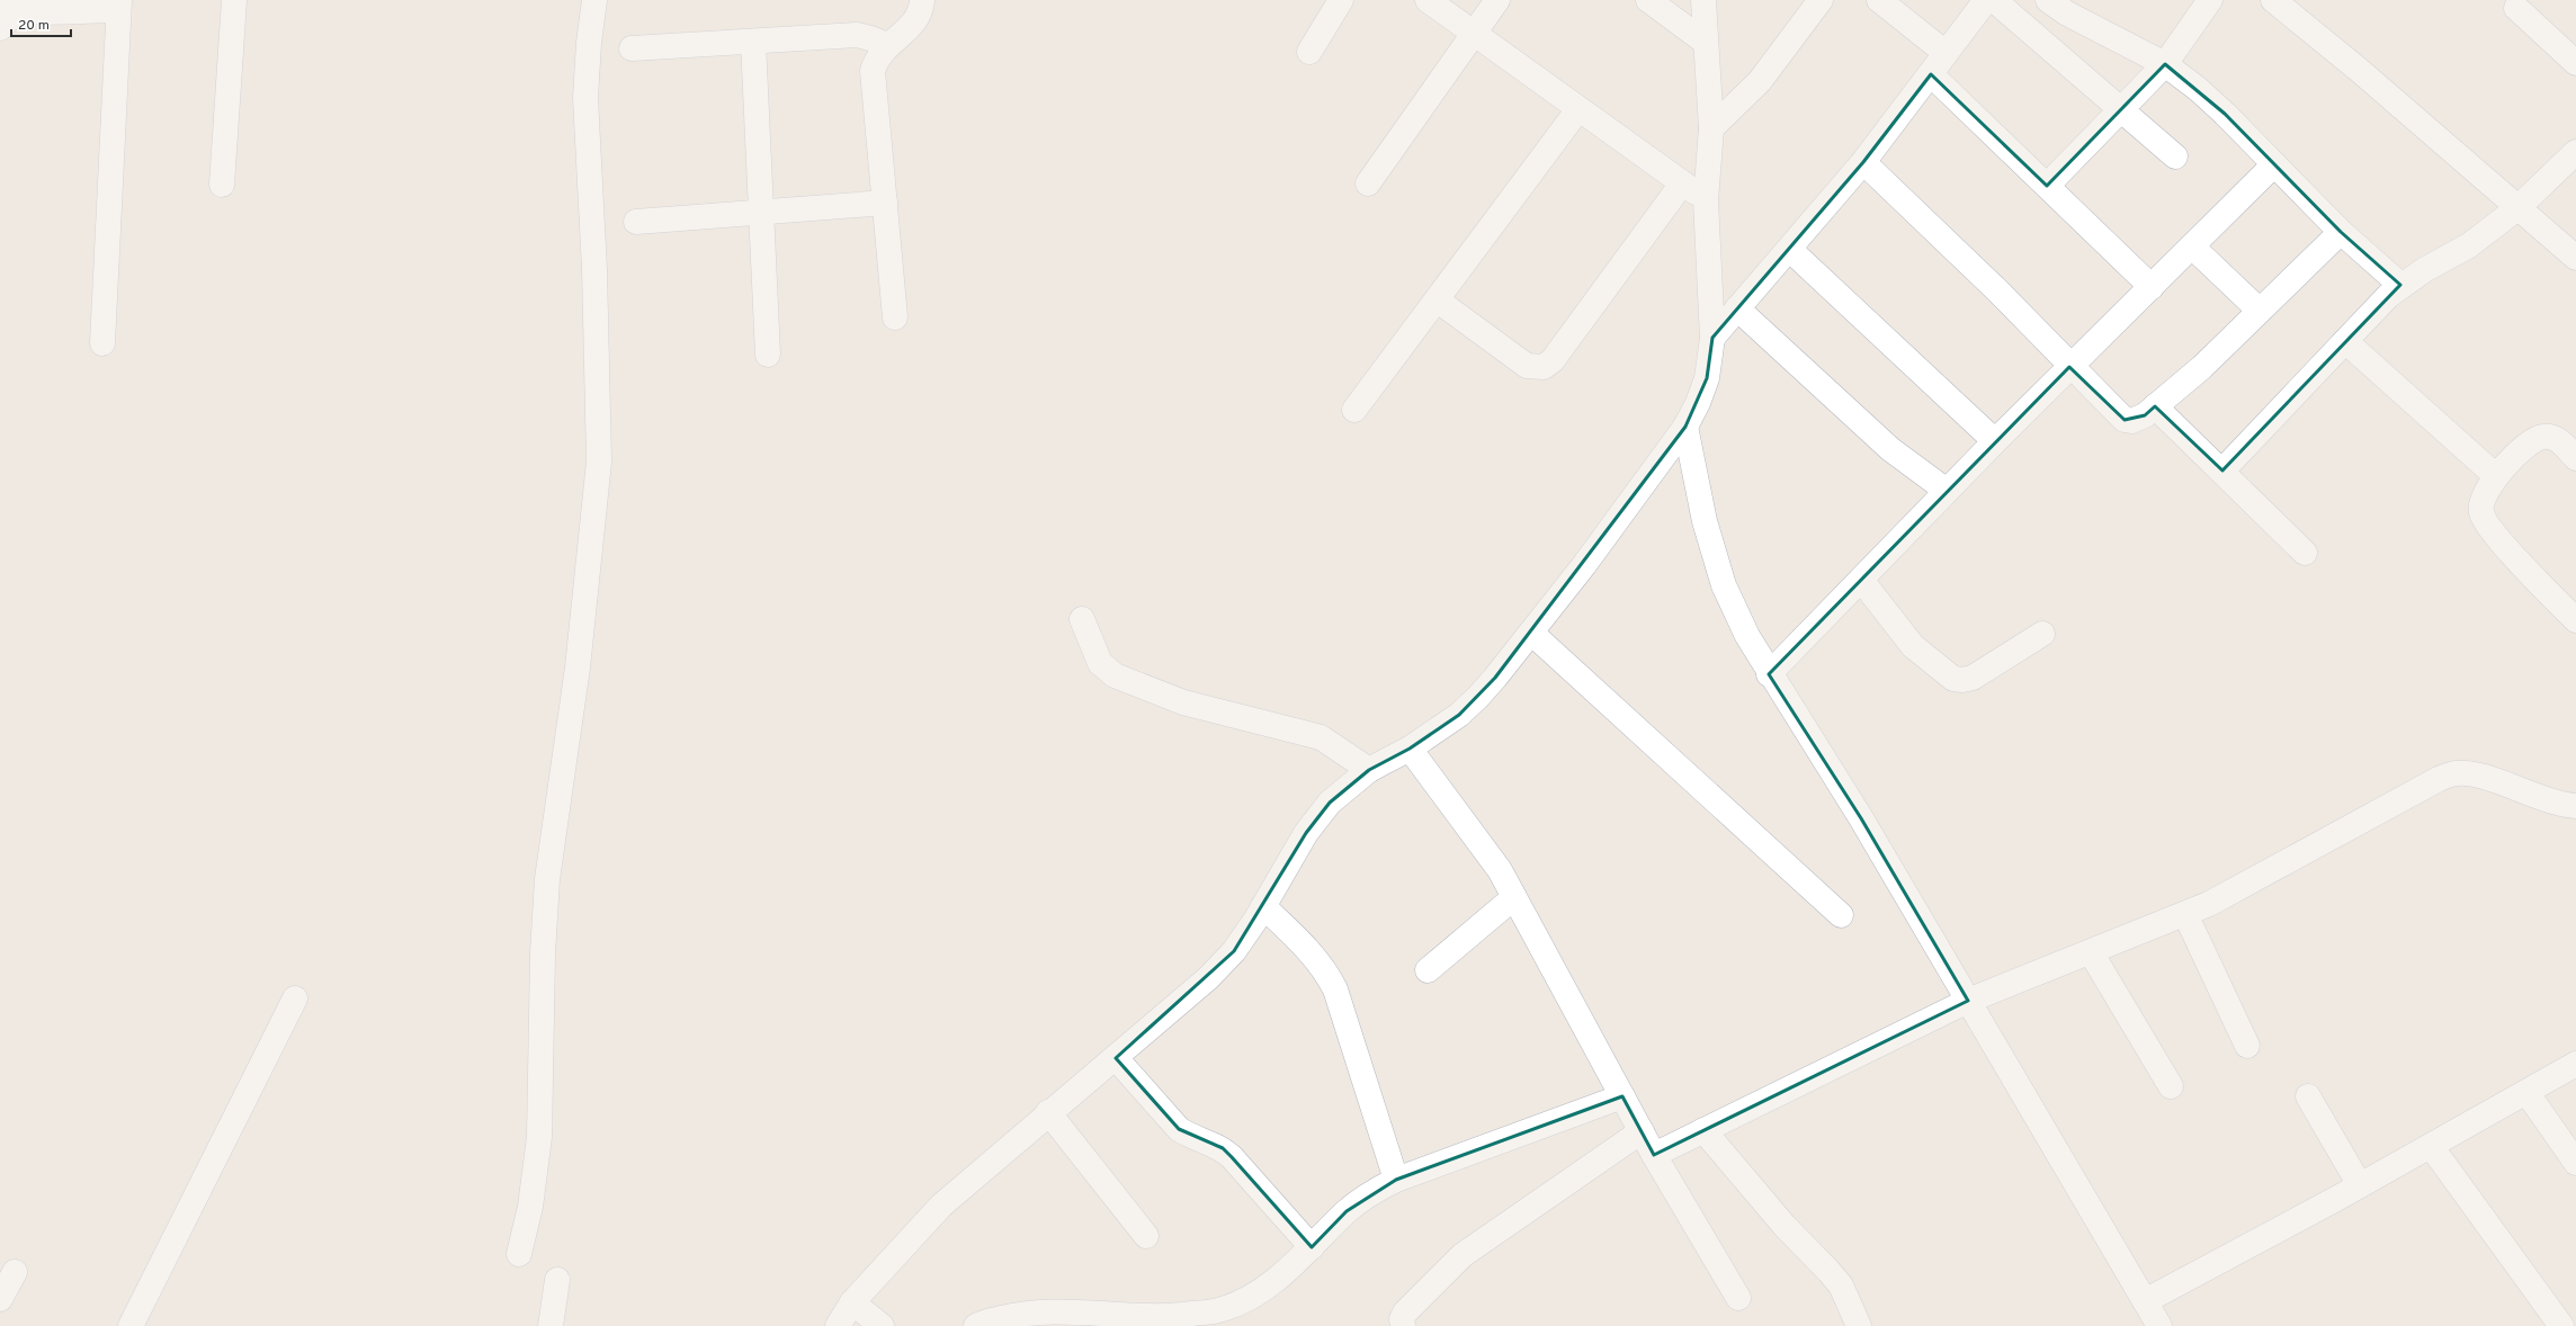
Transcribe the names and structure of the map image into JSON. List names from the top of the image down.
{
  "scale_bar": "20 m"
}
